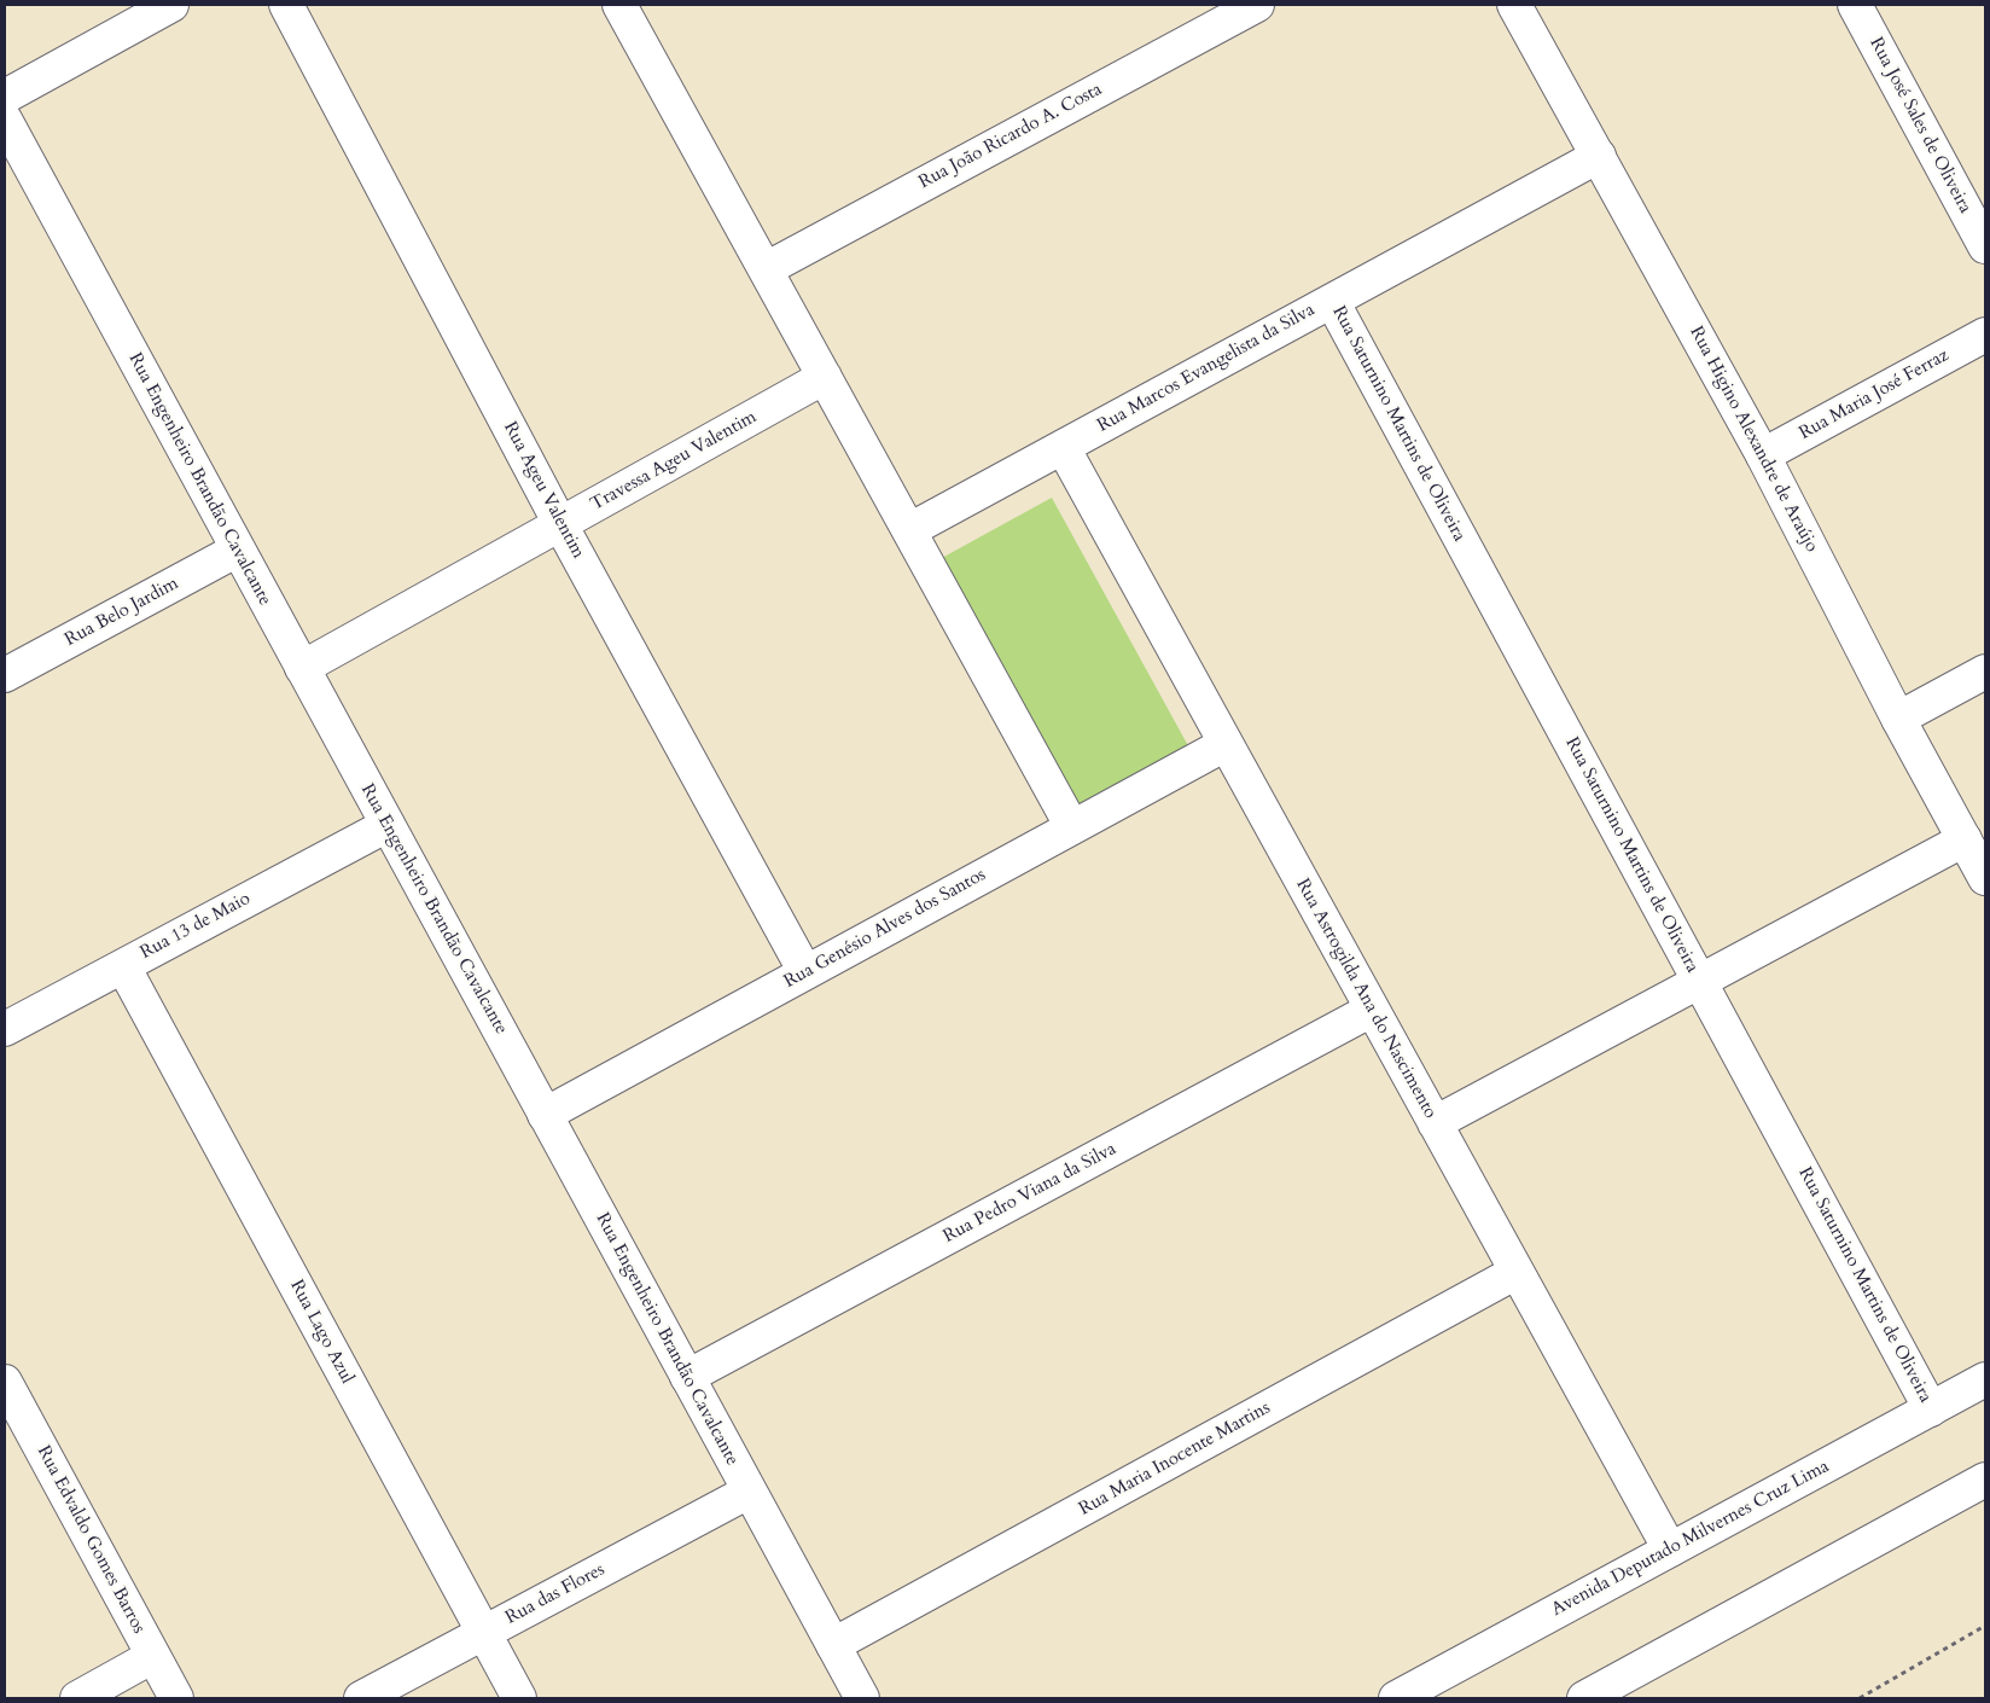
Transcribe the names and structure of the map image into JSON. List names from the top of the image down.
{
  "streets": {
    "street": [
      "Rua José Sales de Oliveira",
      "Rua João Ricardo A. Costa",
      "Rua Marcos Evangelista da Silva",
      "Rua Maria José Ferraz",
      "Rua Saturnino Martins de Oliveira",
      "Rua Higino Alexandre de Araújo",
      "Travessa Ageu Valentim",
      "Rua Engenheiro Brandão Cavalcante",
      "Rua Ageu Valentim",
      "Rua Belo Jardim",
      "Rua 13 de Maio",
      "Rua Genésio Alves dos Santos",
      "Rua Astrogilda Ana do Nascimento",
      "Rua Pedro Viana da Silva",
      "Rua Lago Azul",
      "Rua Maria Inocente Martins",
      "Avenida Deputado Milvernes Cruz Lima",
      "Rua Edvaldo Gomes Barros",
      "Rua das Flores"
    ]
  },
  "crossings": [
    ["Rua Marcos Evangelista da Silva", "Rua Saturnino Martins de Oliveira"],
    ["Rua Marcos Evangelista da Silva", "Rua Higino Alexandre de Araújo"],
    ["Rua Marcos Evangelista da Silva", "Rua Astrogilda Ana do Nascimento"],
    ["Rua Maria José Ferraz", "Rua Higino Alexandre de Araújo"],
    ["Rua Saturnino Martins de Oliveira", "Avenida Deputado Milvernes Cruz Lima"],
    ["Travessa Ageu Valentim", "Rua Engenheiro Brandão Cavalcante"],
    ["Travessa Ageu Valentim", "Rua Ageu Valentim"],
    ["Rua Engenheiro Brandão Cavalcante", "Rua Belo Jardim"],
    ["Rua Engenheiro Brandão Cavalcante", "Rua 13 de Maio"],
    ["Rua Engenheiro Brandão Cavalcante", "Rua Genésio Alves dos Santos"],
    ["Rua Engenheiro Brandão Cavalcante", "Rua Pedro Viana da Silva"],
    ["Rua Engenheiro Brandão Cavalcante", "Rua Maria Inocente Martins"],
    ["Rua Engenheiro Brandão Cavalcante", "Rua das Flores"],
    ["Rua Ageu Valentim", "Rua Genésio Alves dos Santos"],
    ["Rua 13 de Maio", "Rua Lago Azul"],
    ["Rua Genésio Alves dos Santos", "Rua Astrogilda Ana do Nascimento"],
    ["Rua Astrogilda Ana do Nascimento", "Rua Pedro Viana da Silva"],
    ["Rua Astrogilda Ana do Nascimento", "Rua Maria Inocente Martins"],
    ["Rua Astrogilda Ana do Nascimento", "Avenida Deputado Milvernes Cruz Lima"],
    ["Rua Lago Azul", "Rua das Flores"]
  ]
}
